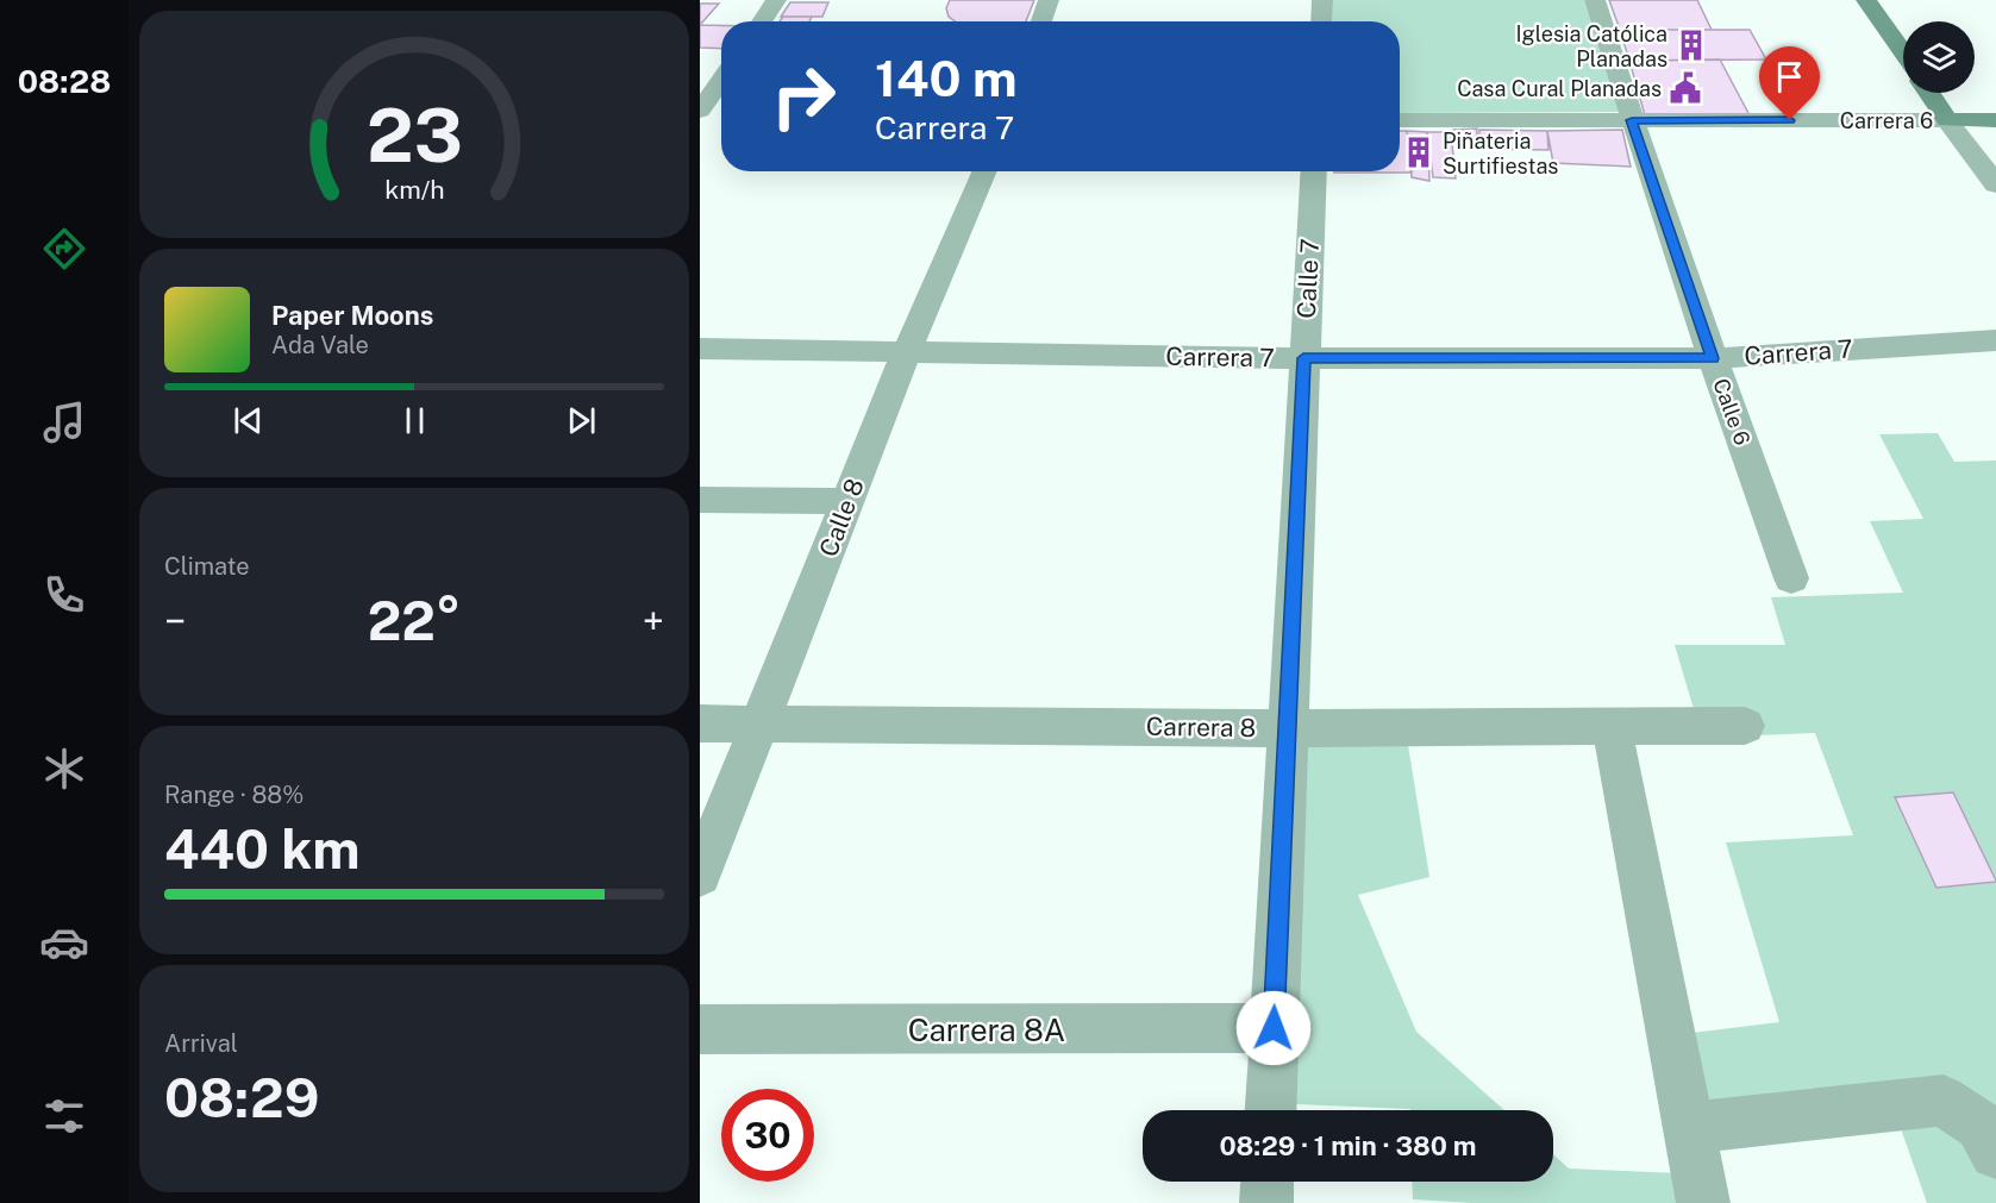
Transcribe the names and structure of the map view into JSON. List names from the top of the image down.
{
  "streets": {
    "street": [
      "Carrera 6",
      "Calle 7",
      "Carrera 7",
      "Calle 6",
      "Calle 8",
      "Carrera 8",
      "Carrera 8A"
    ]
  },
  "crossings": [
    ["Carrera 6", "Calle 6"],
    ["Calle 7", "Carrera 7"],
    ["Calle 7", "Carrera 8"],
    ["Calle 7", "Carrera 8A"],
    ["Carrera 7", "Calle 6"],
    ["Carrera 7", "Calle 8"],
    ["Calle 8", "Carrera 8"]
  ],
  "places": {
    "building": ["Iglesia Católica Planadas", "Piñateria Surtifiestas"],
    "public building": ["Casa Cural Planadas"]
  },
  "page": {
    "tabs": "08:28",
    "turn": ["140 m", "Carrera 7"],
    "song": ["Paper Moons", "Ada Vale"],
    "tile": [
      "Climate",
      ["Range · 88%", "440 km"],
      ["Arrival", "08:29"]
    ],
    "heat": ["−", "22°", "+"],
    "limit": "30",
    "trip": "08:29 · 1 min · 380 m",
    "gauge": ["23", "km/h"]
  }
}
